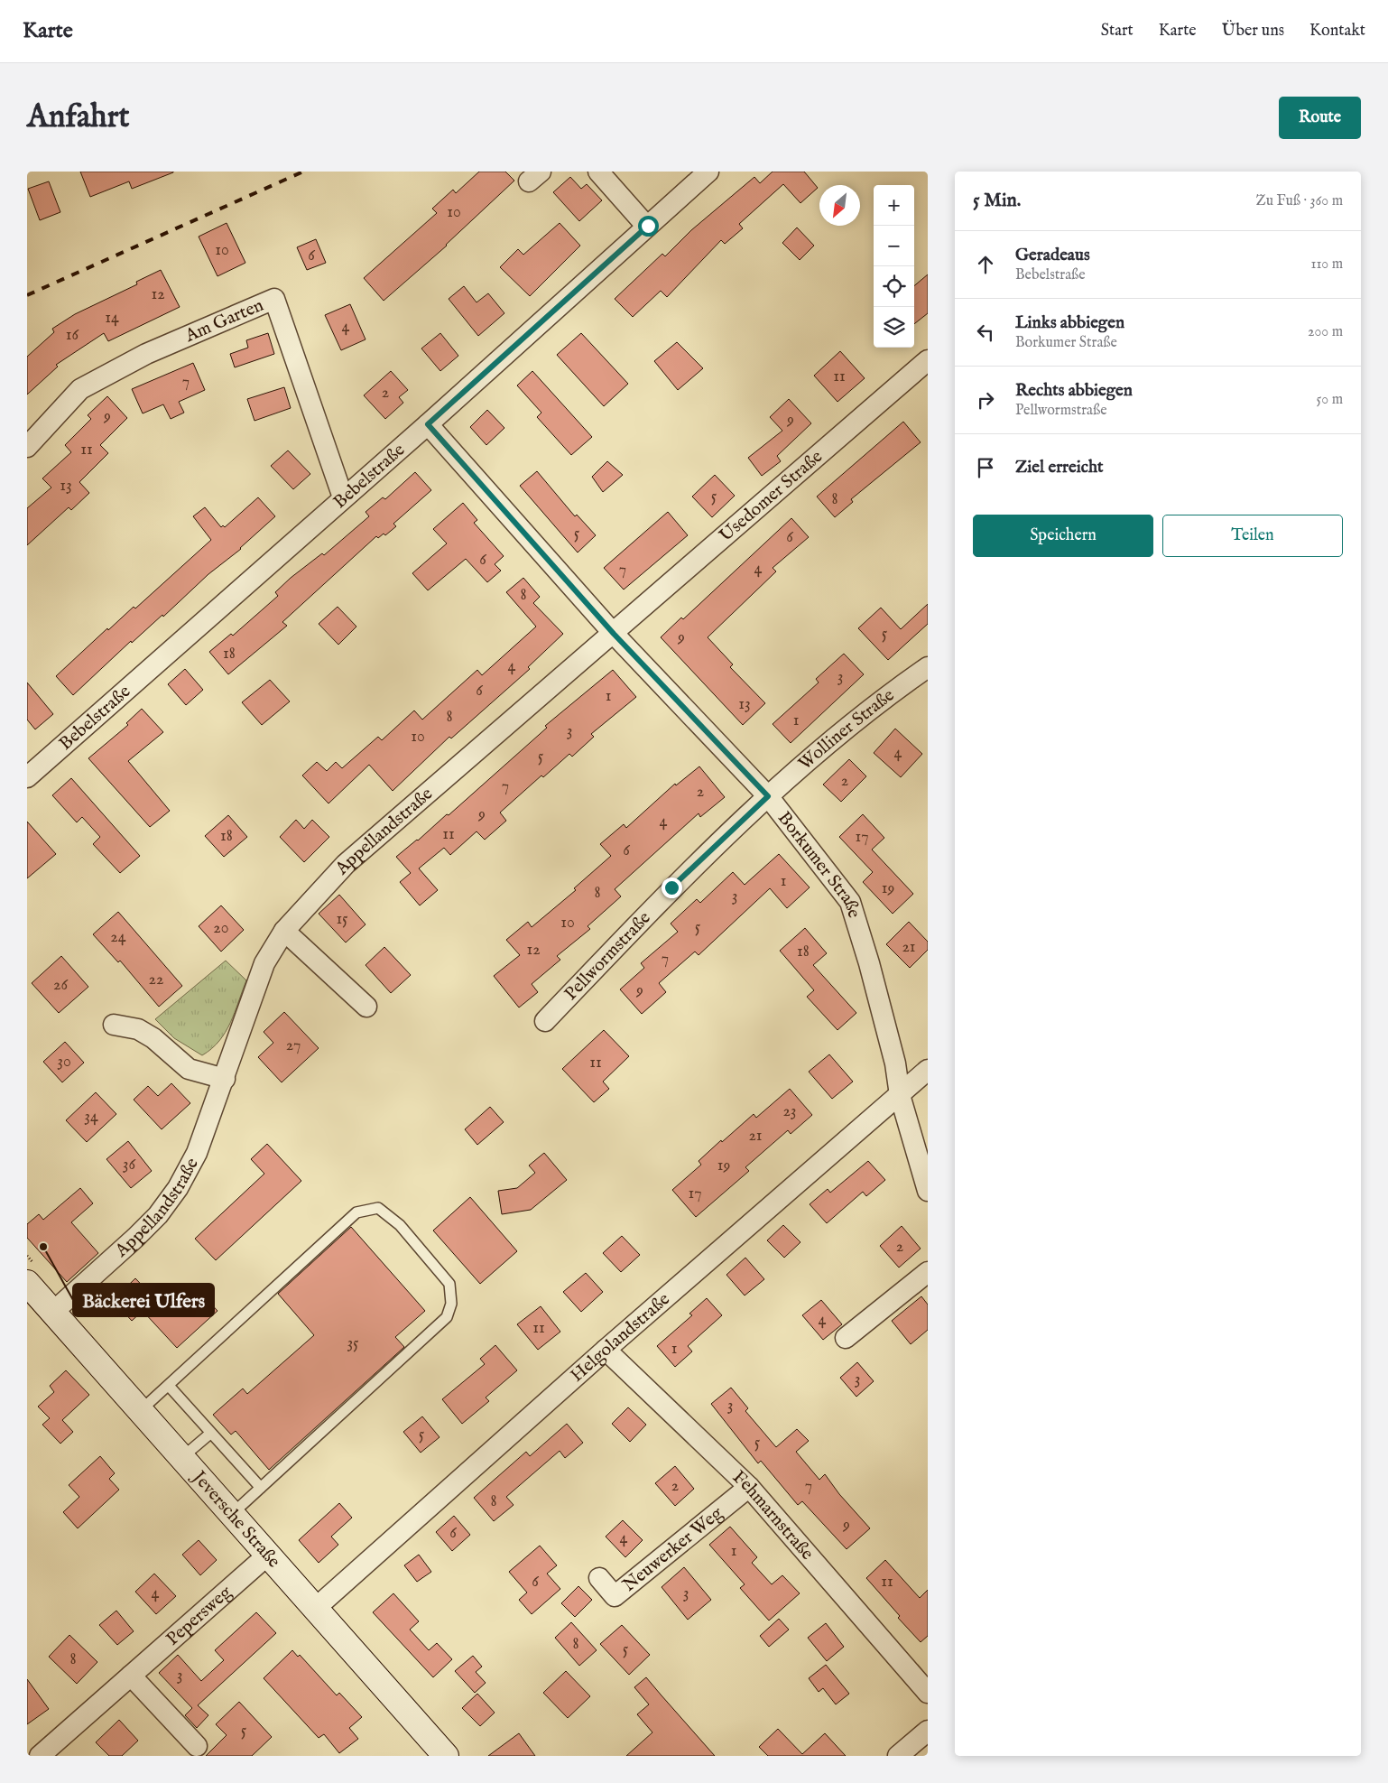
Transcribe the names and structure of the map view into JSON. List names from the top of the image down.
{
  "streets": {
    "street": [
      "Am Garten",
      "Bebelstraße",
      "Usedomer Straße",
      "Wolliner Straße",
      "Appellandstraße",
      "Borkumer Straße",
      "Pellwormstraße",
      "Helgolandstraße",
      "Fehmarnstraße",
      "Jeversche Straße",
      "Neuwerker Weg",
      "Pepersweg"
    ]
  },
  "crossings": [
    ["Am Garten", "Bebelstraße"],
    ["Bebelstraße", "Borkumer Straße"],
    ["Usedomer Straße", "Appellandstraße"],
    ["Usedomer Straße", "Borkumer Straße"],
    ["Wolliner Straße", "Borkumer Straße"],
    ["Wolliner Straße", "Pellwormstraße"],
    ["Appellandstraße", "Borkumer Straße"],
    ["Appellandstraße", "Jeversche Straße"],
    ["Borkumer Straße", "Pellwormstraße"],
    ["Borkumer Straße", "Helgolandstraße"],
    ["Helgolandstraße", "Fehmarnstraße"],
    ["Helgolandstraße", "Jeversche Straße"],
    ["Fehmarnstraße", "Neuwerker Weg"],
    ["Jeversche Straße", "Pepersweg"]
  ],
  "places": ["Bäckerei Ulfers"],
  "house_numbers": [
    "10",
    "10",
    "6",
    "12",
    "14",
    "4",
    "16",
    "11",
    "7",
    "2",
    "9",
    "9",
    "11",
    "13",
    "5",
    "8",
    "5",
    "6",
    "6",
    "4",
    "7",
    "8",
    "5",
    "9",
    "18",
    "4",
    "3",
    "6",
    "1",
    "13",
    "8",
    "1",
    "3",
    "10",
    "4",
    "5",
    "2",
    "7",
    "2",
    "9",
    "4",
    "11",
    "18",
    "17",
    "6",
    "1",
    "19",
    "8",
    "3",
    "15",
    "10",
    "5",
    "20",
    "24",
    "21",
    "12",
    "18",
    "7",
    "22",
    "26",
    "9",
    "27",
    "30",
    "11",
    "23",
    "34",
    "21",
    "36",
    "19",
    "17",
    "2",
    "4",
    "11",
    "35",
    "1",
    "3",
    "3",
    "5",
    "5",
    "2",
    "7",
    "8",
    "9",
    "6",
    "4",
    "1",
    "6",
    "11",
    "4",
    "3",
    "8",
    "5",
    "8",
    "3",
    "5"
  ],
  "north": "bottom left",
  "page": {
    "header": "Karte",
    "nav": [
      "Start",
      "Karte",
      "Über uns",
      "Kontakt"
    ],
    "buttons": [
      "Route",
      ["Speichern", "Teilen"]
    ],
    "title": "Anfahrt",
    "heading": ["5 Min.", "Zu Fuß · 360 m"],
    "map_buttons": ["+", "−"],
    "list": [
      ["Geradeaus", "Bebelstraße", "110 m"],
      ["Links abbiegen", "Borkumer Straße", "200 m"],
      ["Rechts abbiegen", "Pellwormstraße", "50 m"],
      "Ziel erreicht"
    ]
  }
}
